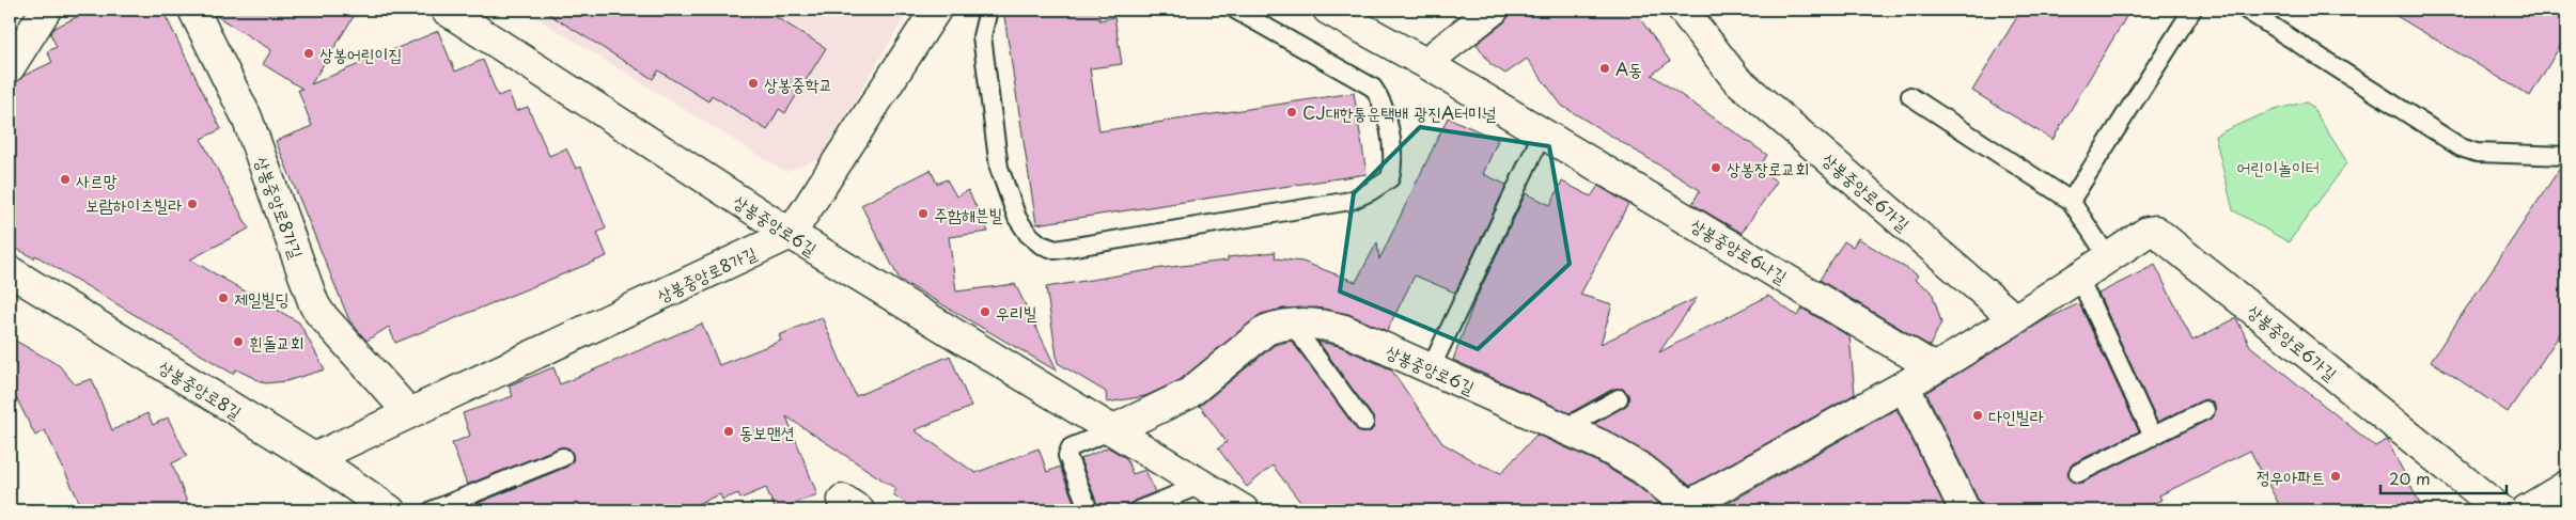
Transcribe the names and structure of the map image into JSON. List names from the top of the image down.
{
  "streets": {
    "street": [
      "상봉중앙로6가길",
      "상봉중앙로8가길",
      "상봉중앙로6길",
      "상봉중앙로6나길",
      "상봉중앙로8길"
    ]
  },
  "crossings": [
    ["상봉중앙로6가길", "상봉중앙로6길"],
    ["상봉중앙로6가길", "상봉중앙로6나길"],
    ["상봉중앙로8가길", "상봉중앙로6길"],
    ["상봉중앙로8가길", "상봉중앙로8길"]
  ],
  "parks": ["어린이놀이터"],
  "places": [
    "상봉어린이집",
    "A동",
    "상봉중학교",
    "CJ대한통운택배 광진A터미널",
    "상봉장로교회",
    "사르망",
    "보람하이츠빌라",
    "주함해븐빌",
    "제일빌딩",
    "우리빌",
    "흰돌교회",
    "다인빌라",
    "동보맨션",
    "정우아파트"
  ],
  "scale_bar": "20 m"
}
